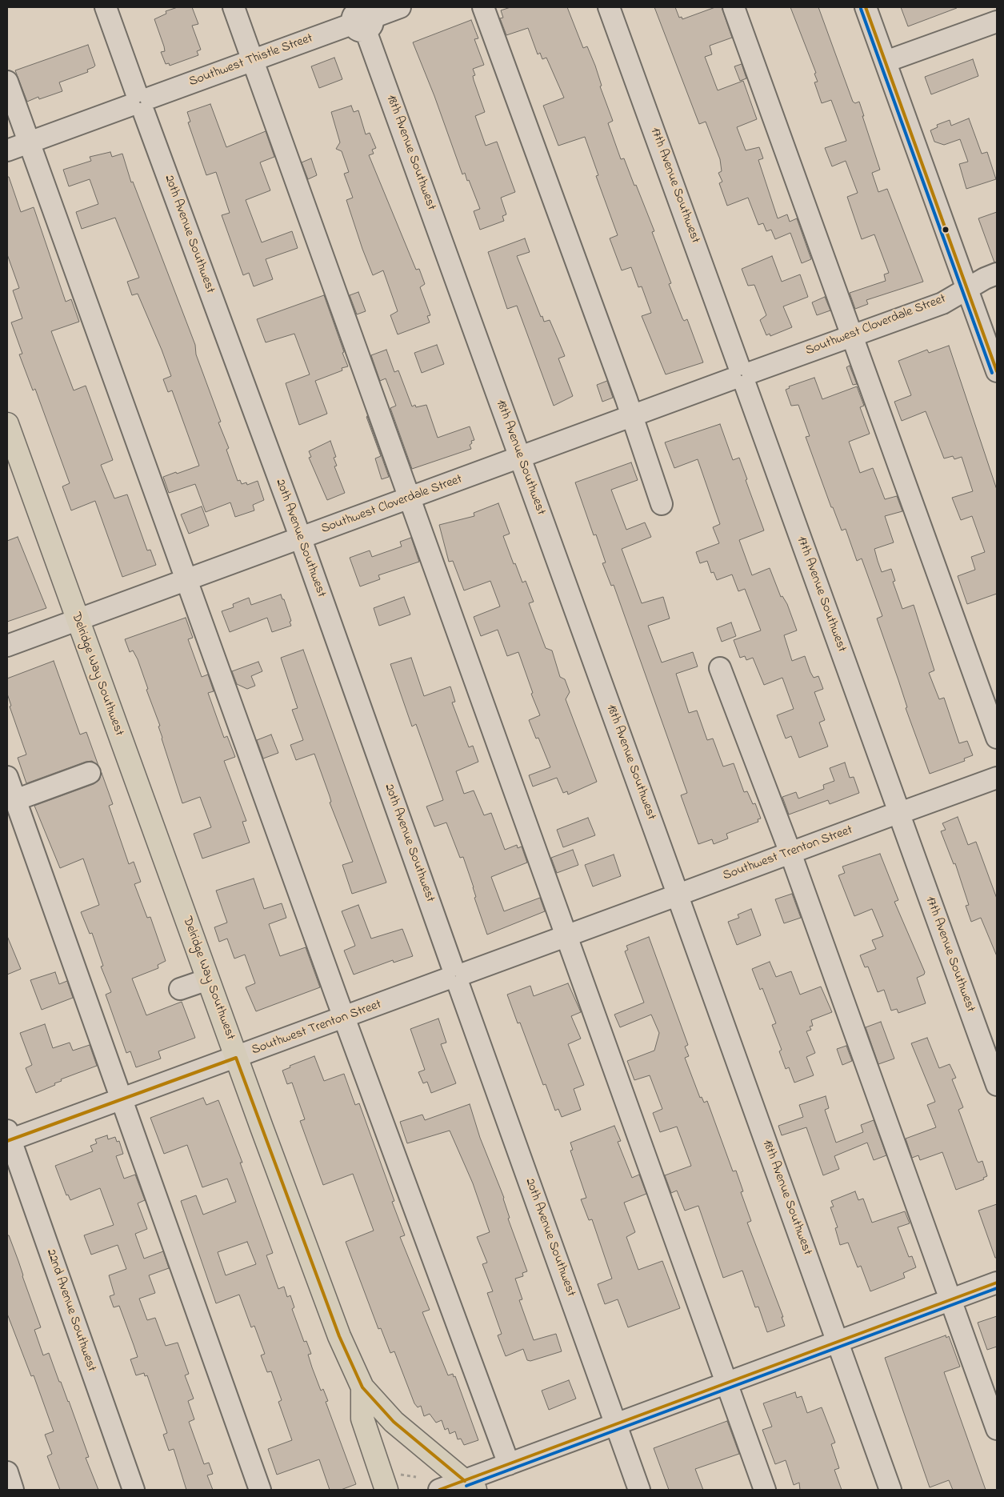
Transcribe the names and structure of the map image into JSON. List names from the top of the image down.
{
  "streets": {
    "main road": ["Delridge Way Southwest"],
    "street": [
      "Southwest Thistle Street",
      "18th Avenue Southwest",
      "17th Avenue Southwest",
      "20th Avenue Southwest",
      "Southwest Cloverdale Street",
      "Southwest Trenton Street",
      "22nd Avenue Southwest"
    ]
  },
  "crossings": [
    ["Southwest Thistle Street", "18th Avenue Southwest"],
    ["Southwest Thistle Street", "20th Avenue Southwest"],
    ["18th Avenue Southwest", "Southwest Cloverdale Street"],
    ["18th Avenue Southwest", "Southwest Trenton Street"],
    ["17th Avenue Southwest", "Southwest Cloverdale Street"],
    ["17th Avenue Southwest", "Southwest Trenton Street"],
    ["20th Avenue Southwest", "Southwest Cloverdale Street"],
    ["20th Avenue Southwest", "Southwest Trenton Street"],
    ["Southwest Cloverdale Street", "Delridge Way Southwest"],
    ["Delridge Way Southwest", "Southwest Trenton Street"],
    ["Southwest Trenton Street", "22nd Avenue Southwest"]
  ]
}
